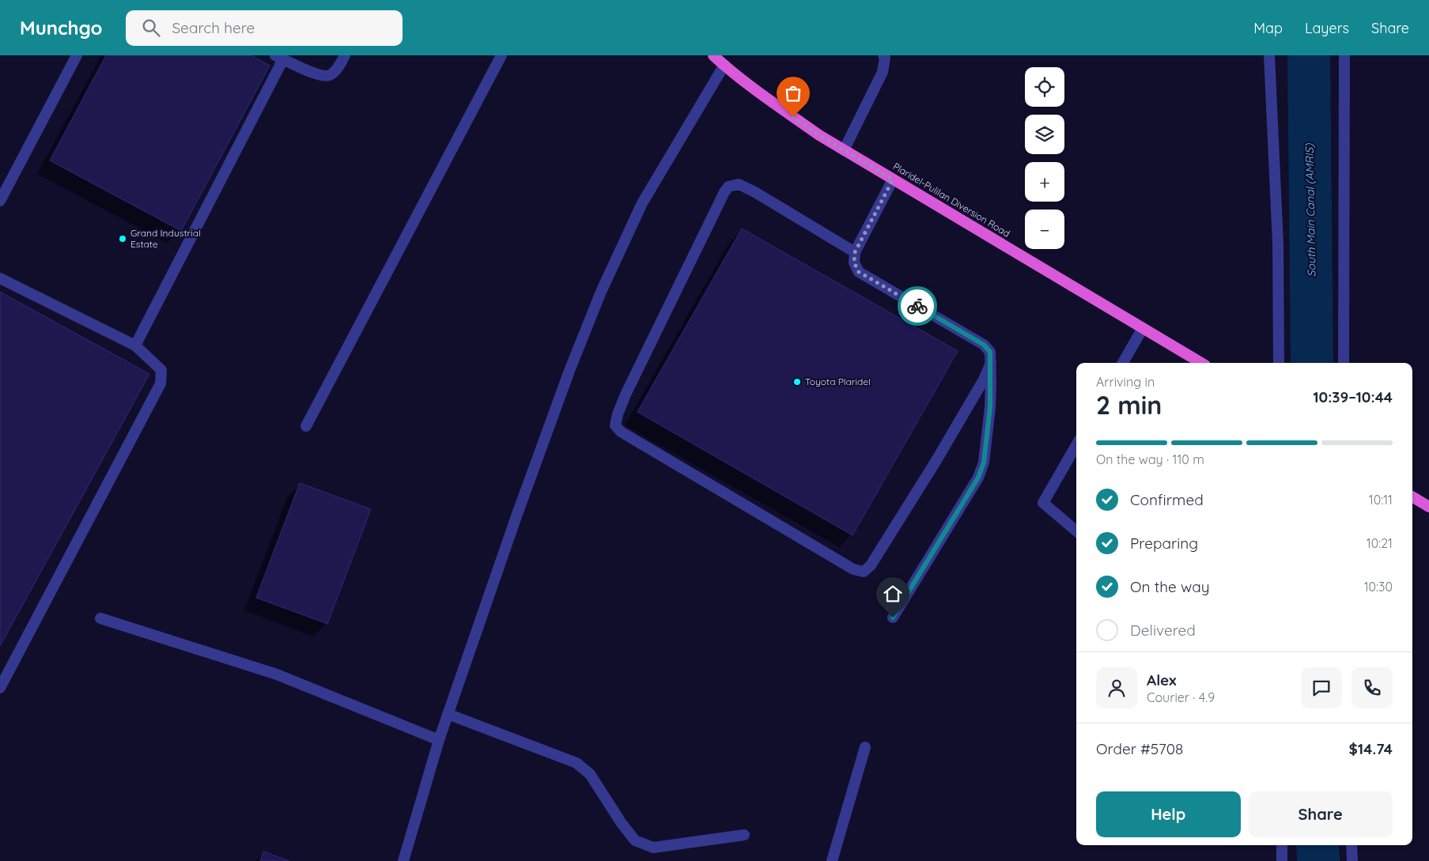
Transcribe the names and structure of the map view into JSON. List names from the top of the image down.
{
  "streets": {
    "highway": ["Plaridel-Pulilan Diversion Road"]
  },
  "water": ["South Main Canal (AMRIS)"],
  "places": ["Grand Industrial Estate", "Toyota Plaridel"],
  "page": {
    "header": "Munchgo",
    "search": "Search here",
    "nav": ["Map", "Layers", "Share"],
    "map_buttons": ["+", "−"],
    "heading": ["2 min", "Arriving in", "10:39–10:44"],
    "panel": [
      "Alex",
      "Courier · 4.9",
      "Order #5708",
      "$14.74"
    ],
    "bar": "On the way · 110 m",
    "list": [
      ["Confirmed", "10:11"],
      ["Preparing", "10:21"],
      ["On the way", "10:30"],
      "Delivered"
    ],
    "buttons": ["Help", "Share"]
  }
}
